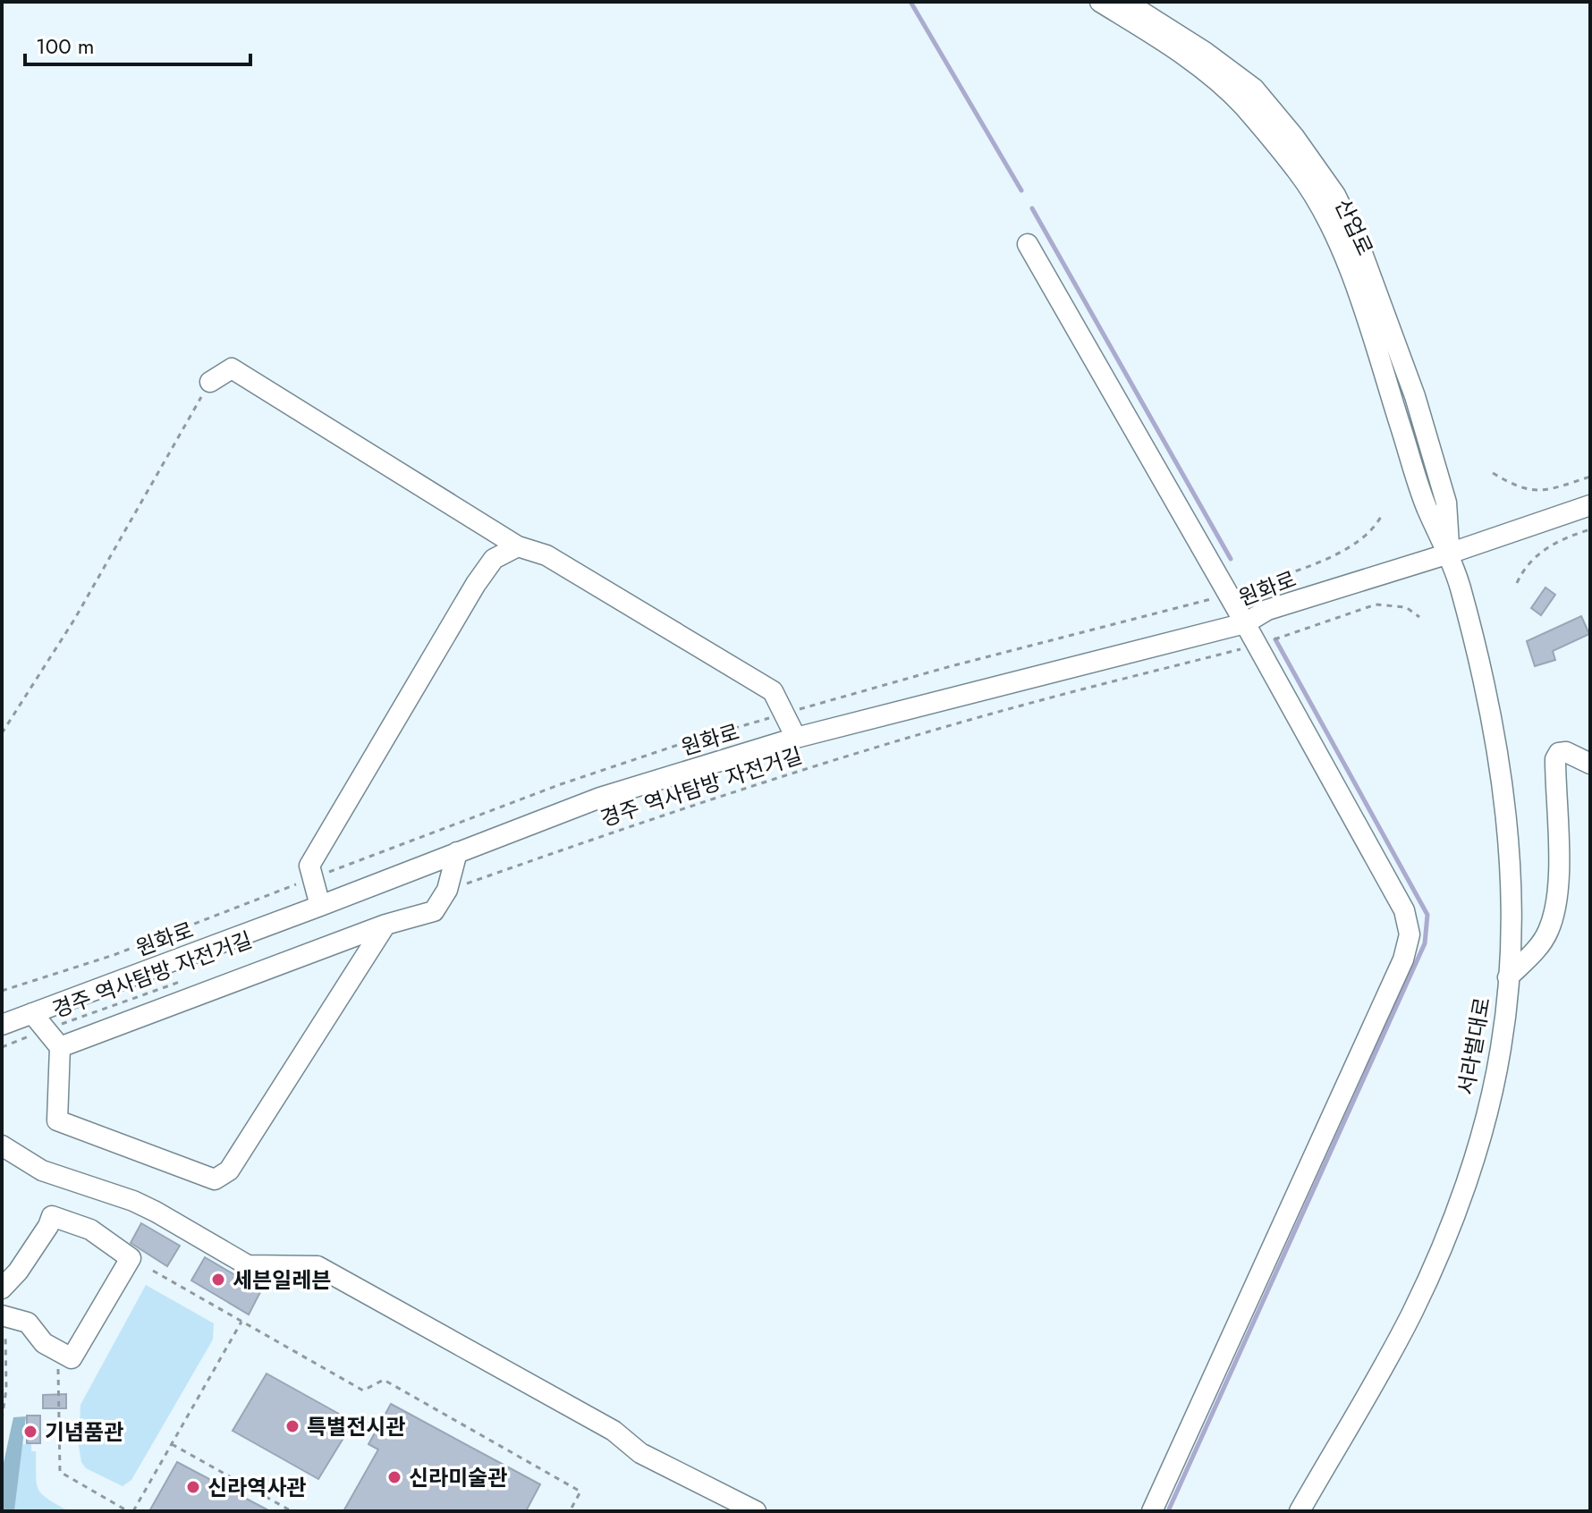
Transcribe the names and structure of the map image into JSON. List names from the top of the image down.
{
  "streets": {
    "street": ["산업로", "원화로", "서라벌대로"],
    "path": ["경주 역사탐방 자전거길"]
  },
  "crossings": [
    ["산업로", "원화로"],
    ["산업로", "서라벌대로"],
    ["원화로", "서라벌대로"]
  ],
  "places": [
    "세븐일레븐",
    "특별전시관",
    "기념품관",
    "신라미술관",
    "신라역사관"
  ],
  "scale_bar": "100 m"
}
